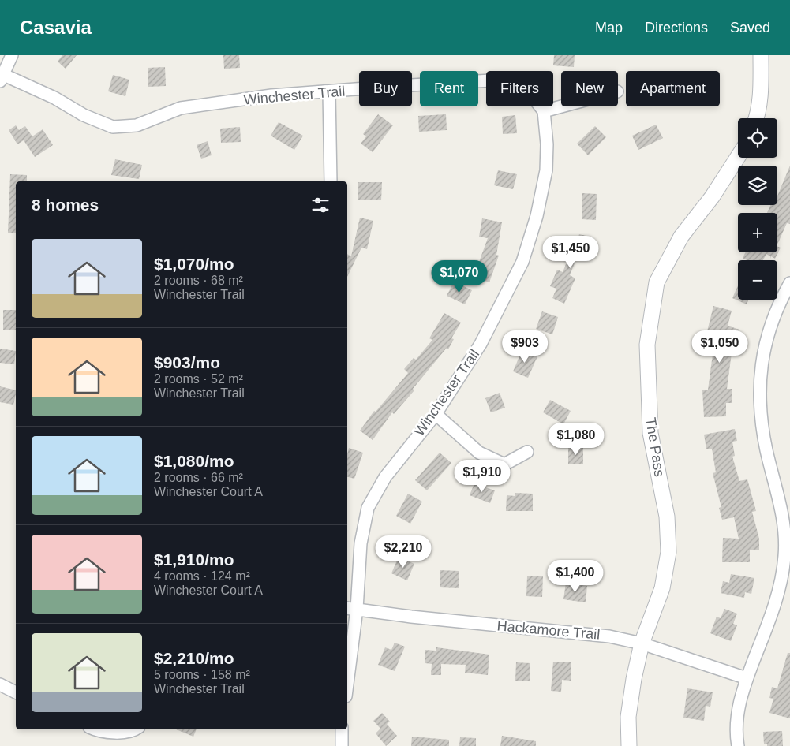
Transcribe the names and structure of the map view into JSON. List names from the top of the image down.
{
  "streets": {
    "street": ["Winchester Trail", "The Pass", "Hackamore Trail"]
  },
  "crossings": [
    ["Winchester Trail", "Hackamore Trail"],
    ["The Pass", "Hackamore Trail"]
  ],
  "page": {
    "header": "Casavia",
    "nav": ["Map", "Directions", "Saved"],
    "chip": [
      "Buy",
      "Rent",
      "Filters",
      "New",
      "Apartment"
    ],
    "map_buttons": ["+", "−"],
    "heading": "8 homes",
    "list": [
      {
        "name": "$1,070/mo",
        "note": "2 rooms · 68 m² · Winchester Trail"
      },
      {
        "name": "$903/mo",
        "note": "2 rooms · 52 m² · Winchester Trail"
      },
      {
        "name": "$1,080/mo",
        "note": "2 rooms · 66 m² · Winchester Court A"
      },
      {
        "name": "$1,910/mo",
        "note": "4 rooms · 124 m² · Winchester Court A"
      },
      {
        "name": "$2,210/mo",
        "note": "5 rooms · 158 m² · Winchester Trail"
      }
    ],
    "price": [
      "$1,450",
      "$1,070",
      "$903",
      "$1,050",
      "$1,080",
      "$1,910",
      "$2,210",
      "$1,400"
    ]
  }
}
